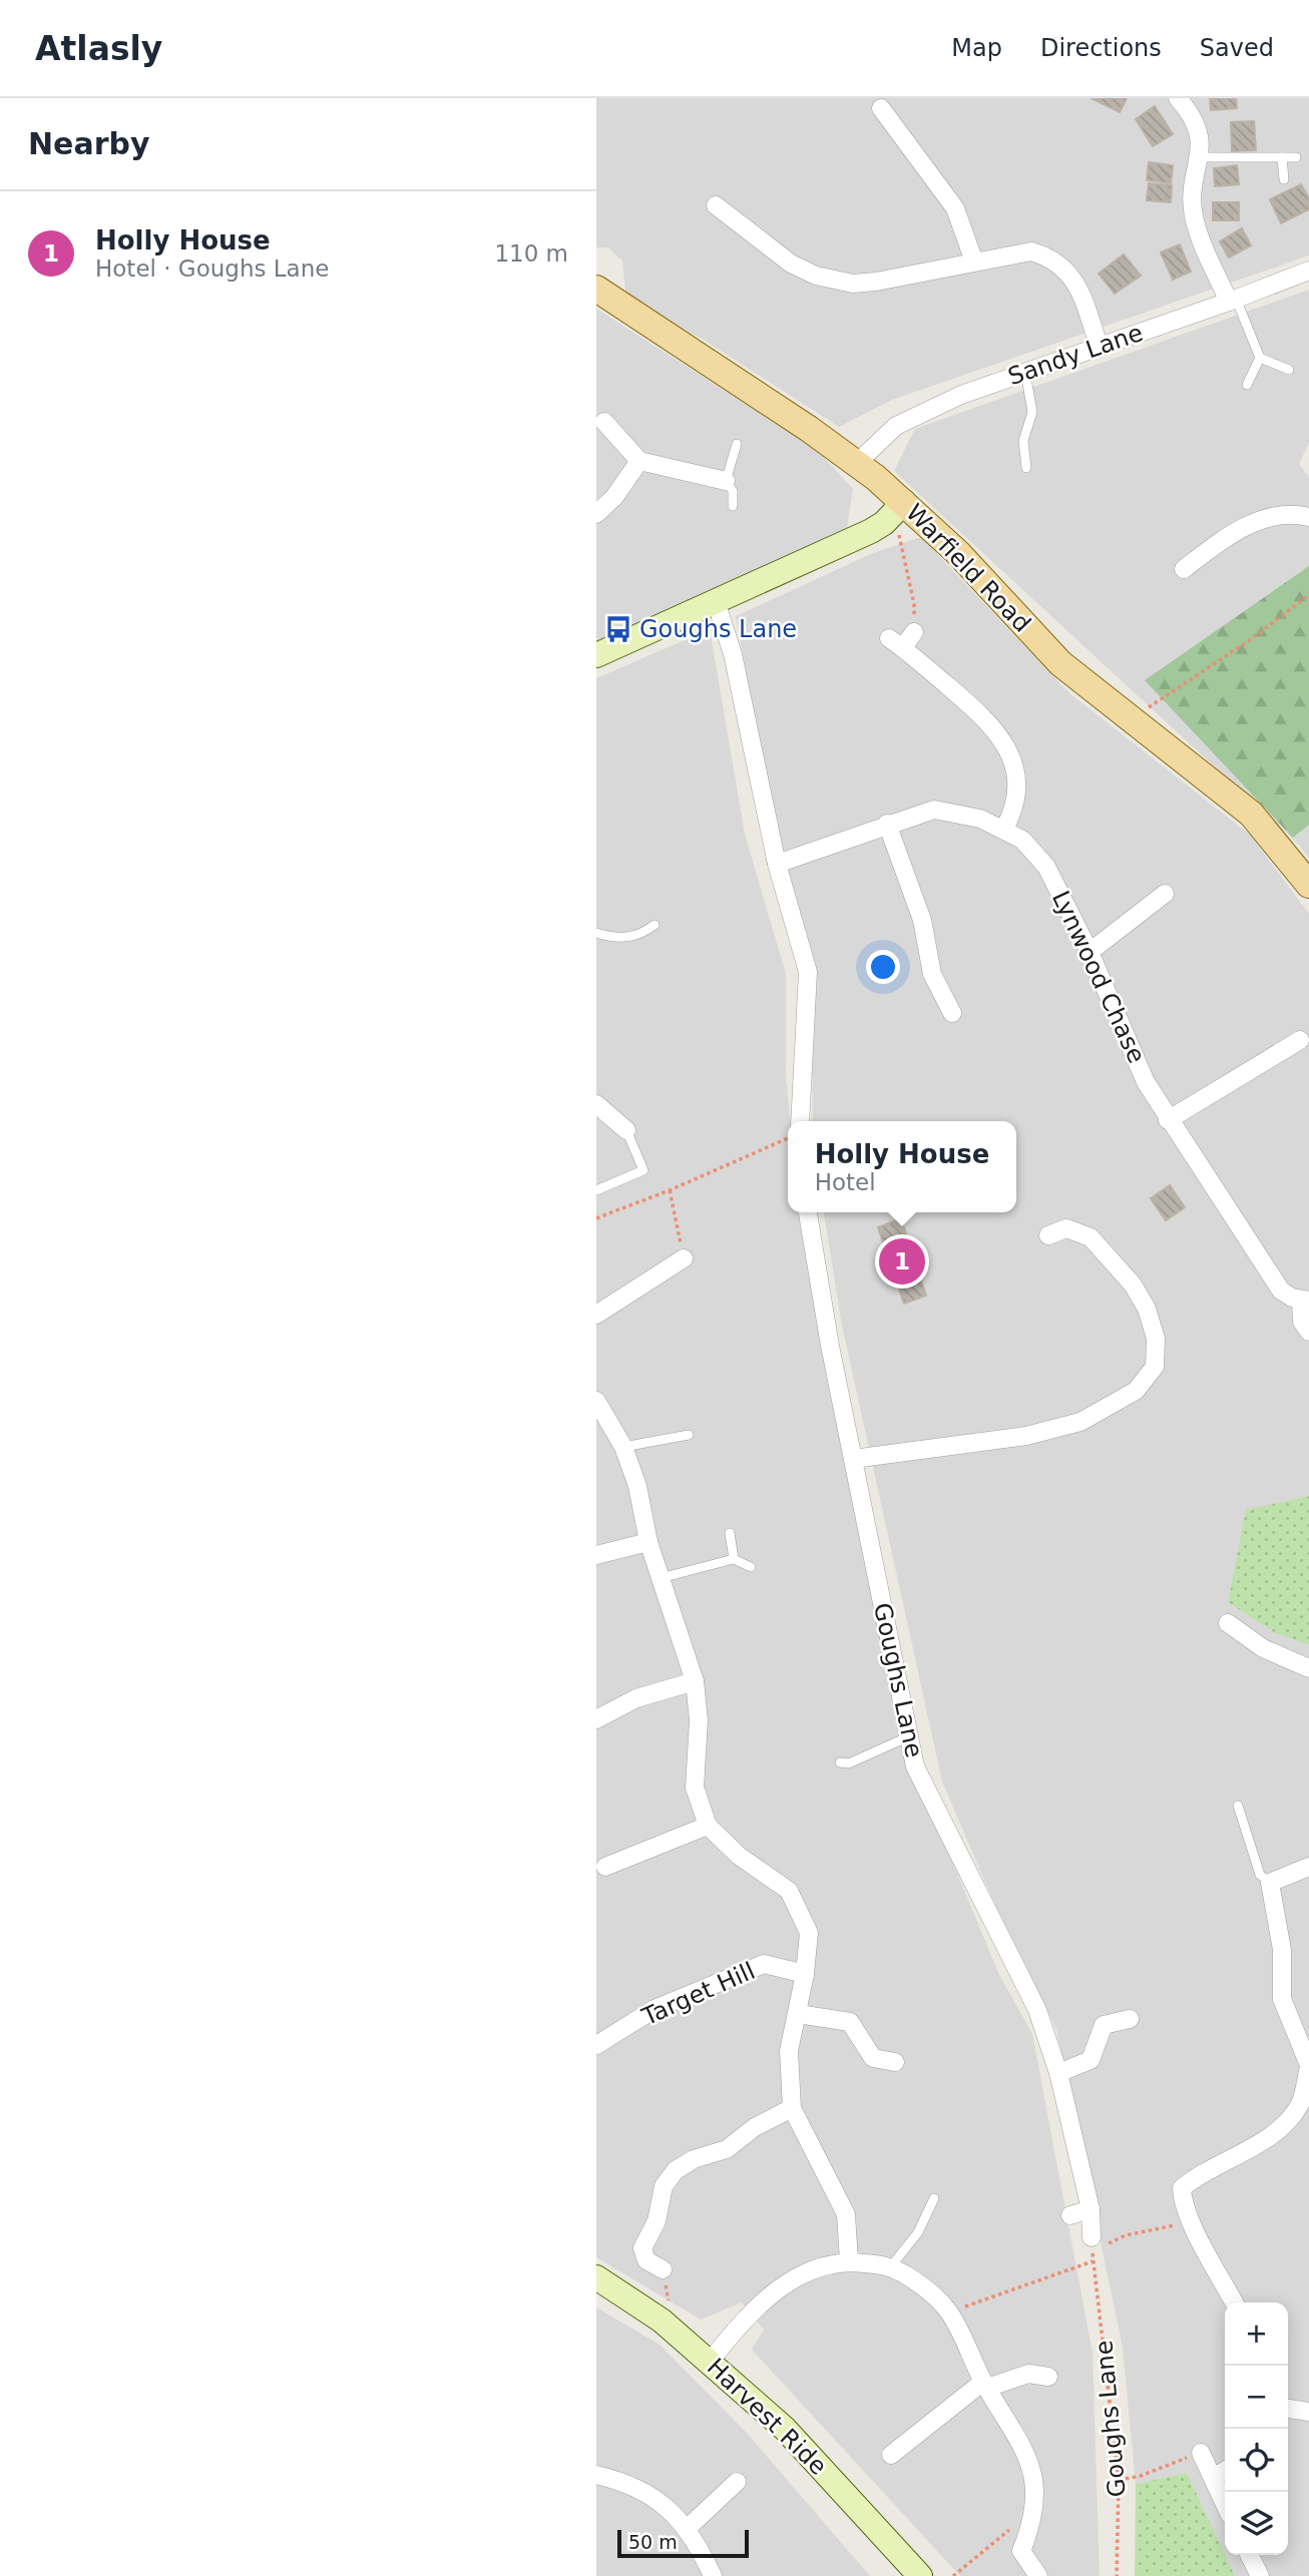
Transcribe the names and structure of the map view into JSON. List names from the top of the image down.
{
  "streets": {
    "main road": ["Warfield Road"],
    "street": [
      "Sandy Lane",
      "Lynwood Chase",
      "Goughs Lane",
      "Target Hill",
      "Harvest Ride"
    ]
  },
  "crossings": [
    ["Sandy Lane", "Warfield Road"]
  ],
  "places": {
    "bus stop": ["Goughs Lane"]
  },
  "scale_bar": "50 m",
  "page": {
    "header": "Atlasly",
    "nav": ["Map", "Directions", "Saved"],
    "heading": "Nearby",
    "list": [
      {
        "mark": "1",
        "name": "Holly House",
        "note": "Hotel · Goughs Lane",
        "value": "110 m"
      }
    ],
    "popup": ["Holly House", "Hotel"],
    "pins": "1",
    "map_buttons": ["+", "−"],
    "scale": "50 m"
  }
}
